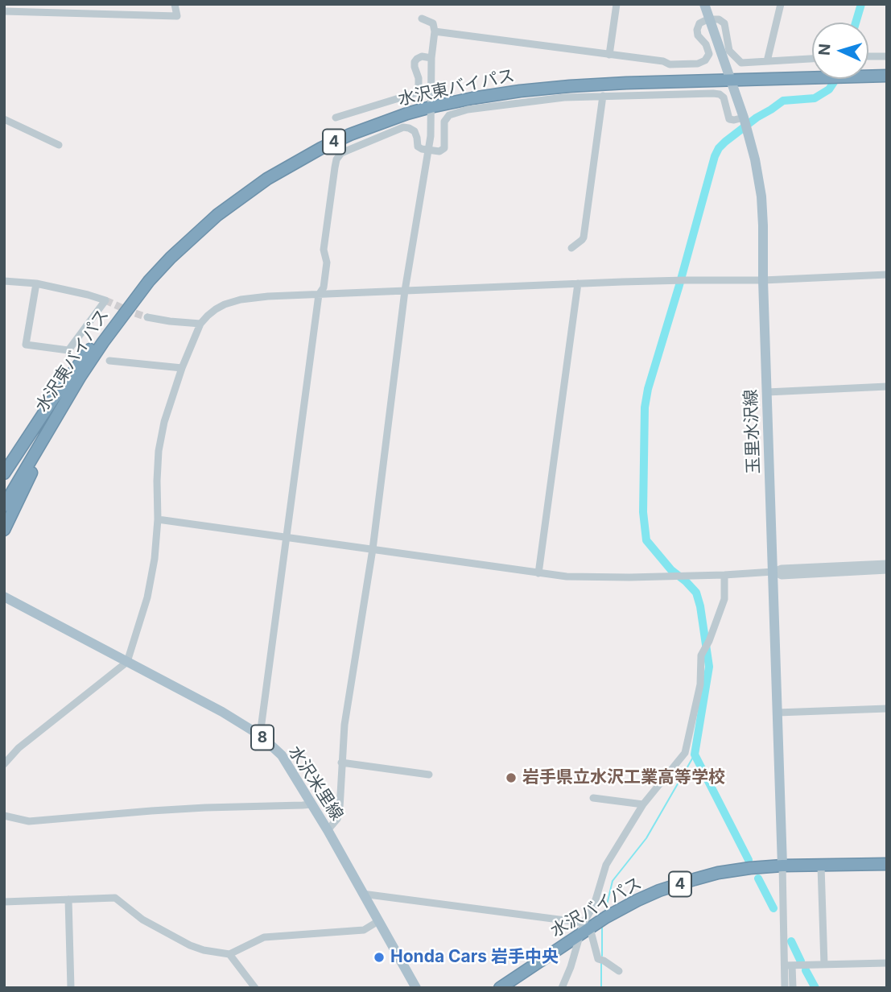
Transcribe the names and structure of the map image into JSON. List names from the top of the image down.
{
  "streets": {
    "highway": ["水沢東バイパス", "4", "水沢バイパス"],
    "main road": ["玉里水沢線", "8", "水沢米里線"]
  },
  "crossings": [
    ["水沢東バイパス", "玉里水沢線"],
    ["玉里水沢線", "水沢バイパス"]
  ],
  "places": ["岩手県立水沢工業高等学校", "Honda Cars 岩手中央"],
  "north": "left"
}
